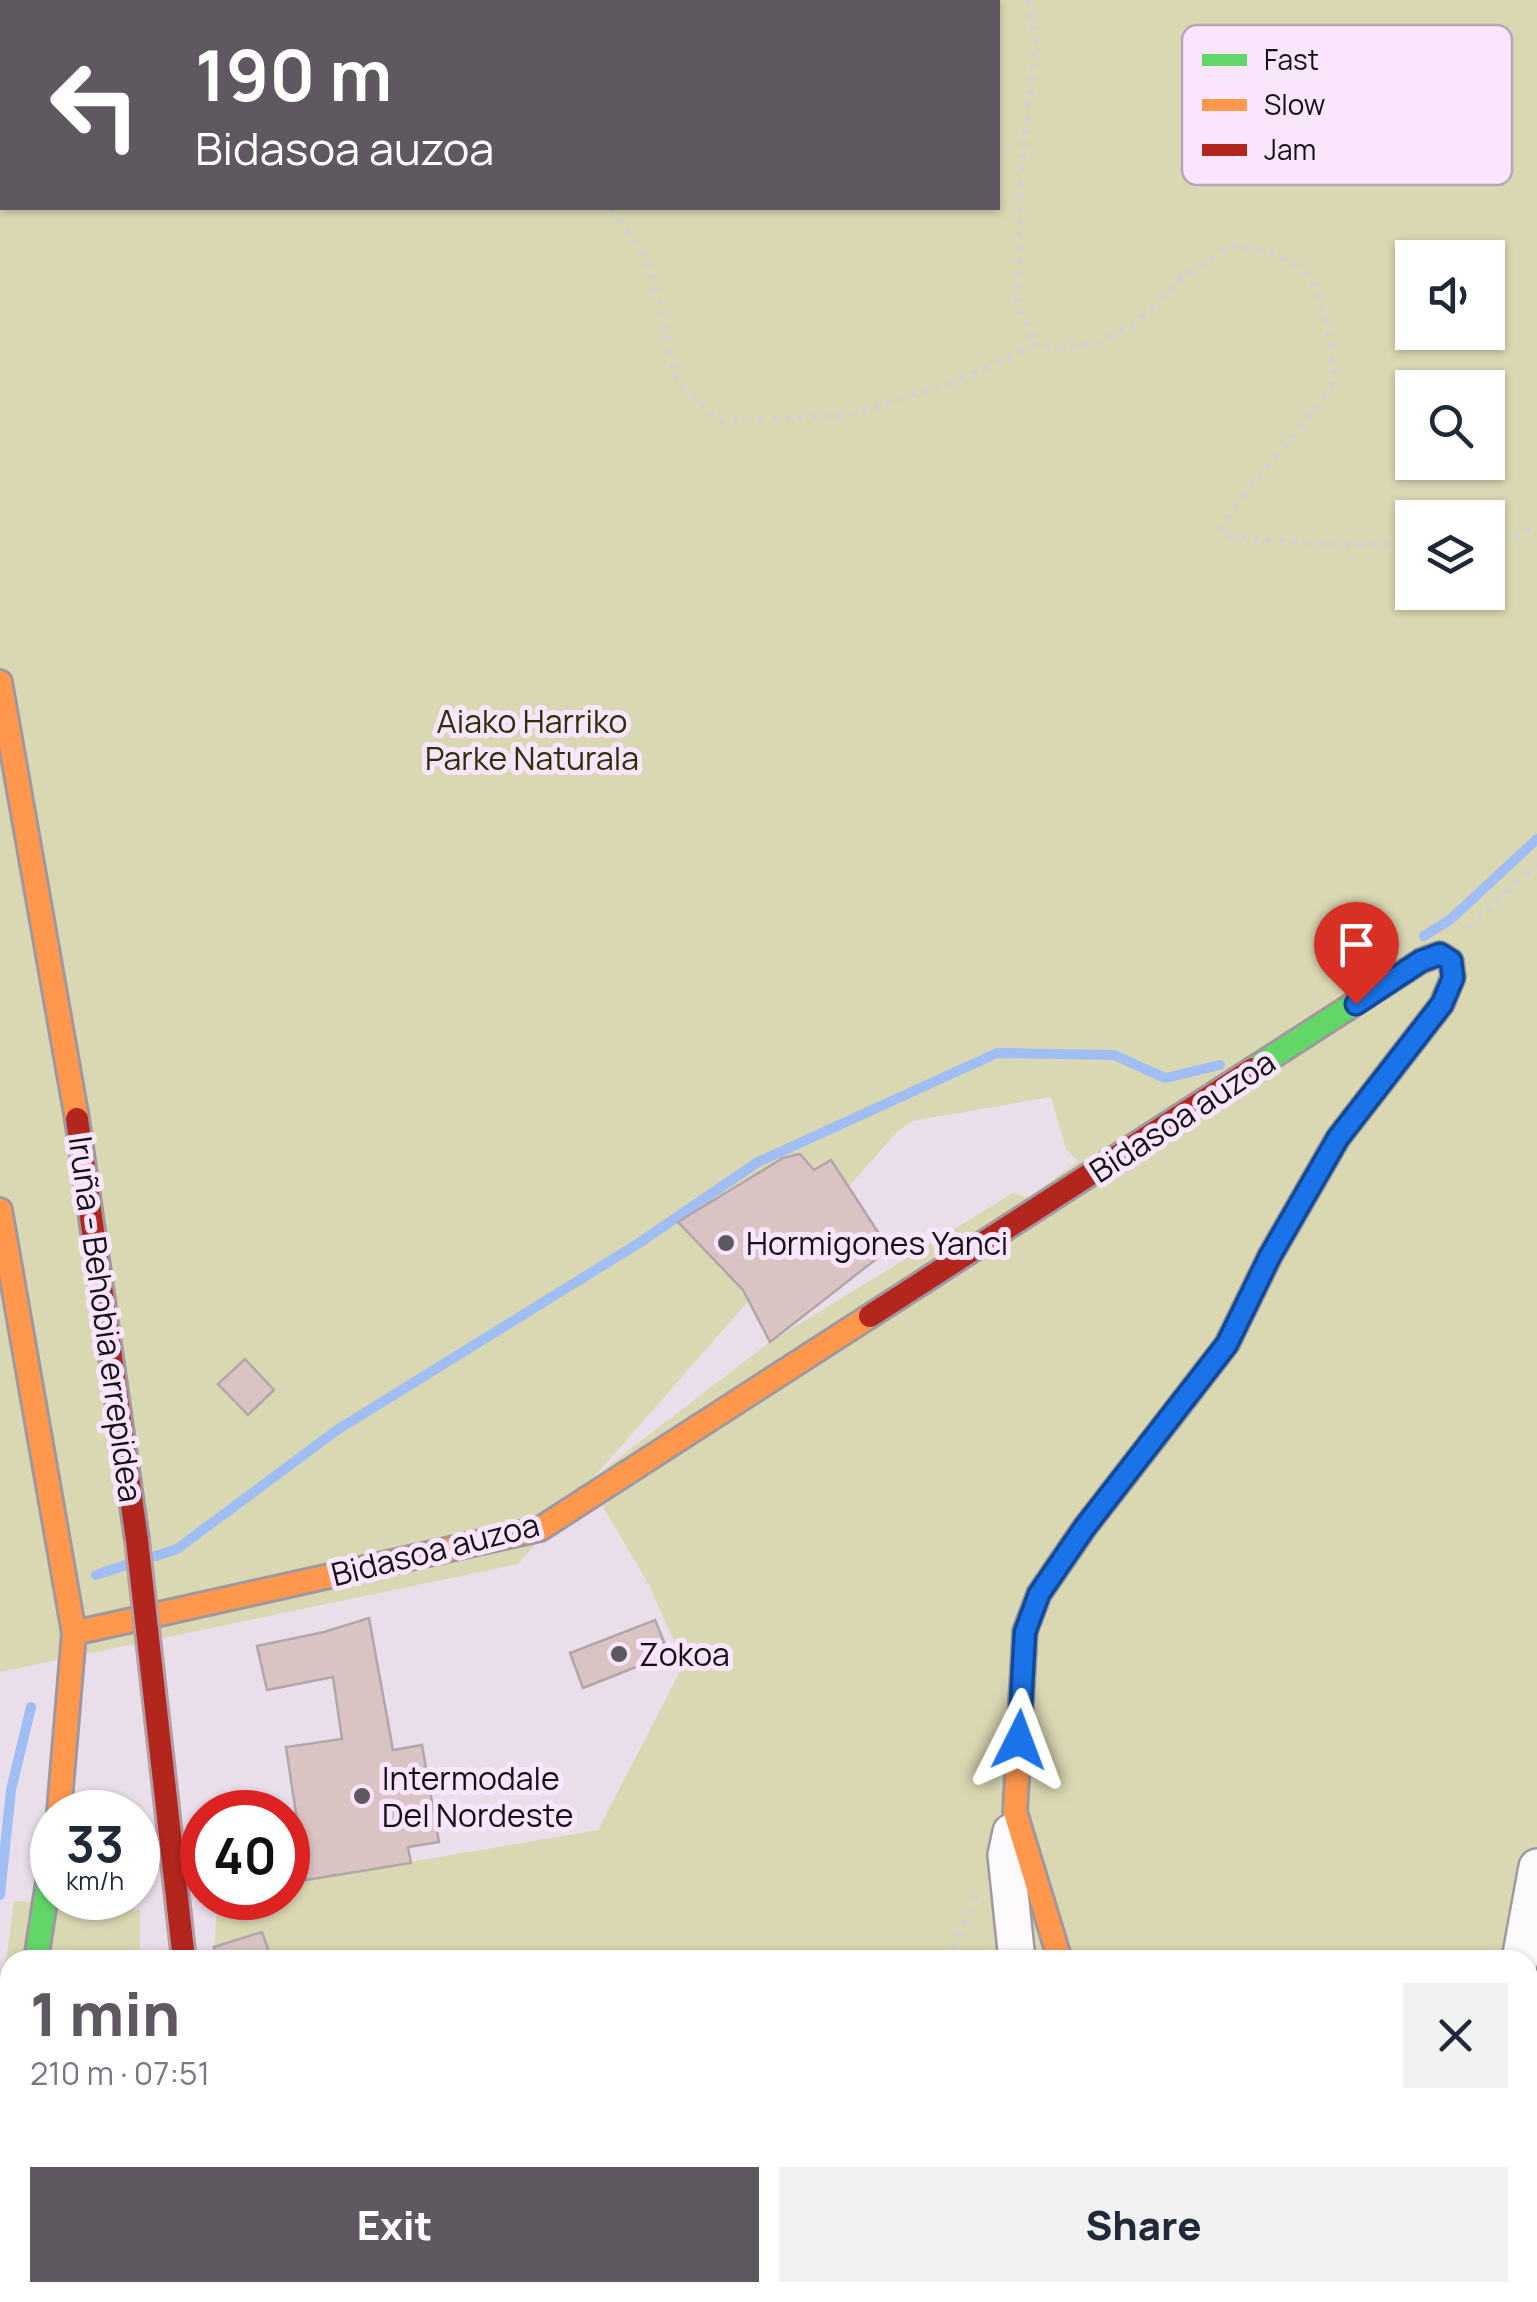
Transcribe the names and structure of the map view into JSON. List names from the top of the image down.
{
  "streets": {
    "main road": ["Bidasoa auzoa", "Iruña - Behobia errepidea"]
  },
  "parks": ["Aiako Harriko Parke Naturala"],
  "places": ["Hormigones Yanci", "Zokoa", "Intermodale Del Nordeste"],
  "legend": ["Fast", "Slow", "Jam"],
  "page": {
    "turn": ["190 m", "Bidasoa auzoa"],
    "speed": "33 km/h",
    "limit": "40",
    "heading": ["1 min", "210 m · 07:51"],
    "buttons": ["Exit", "Share"]
  }
}
